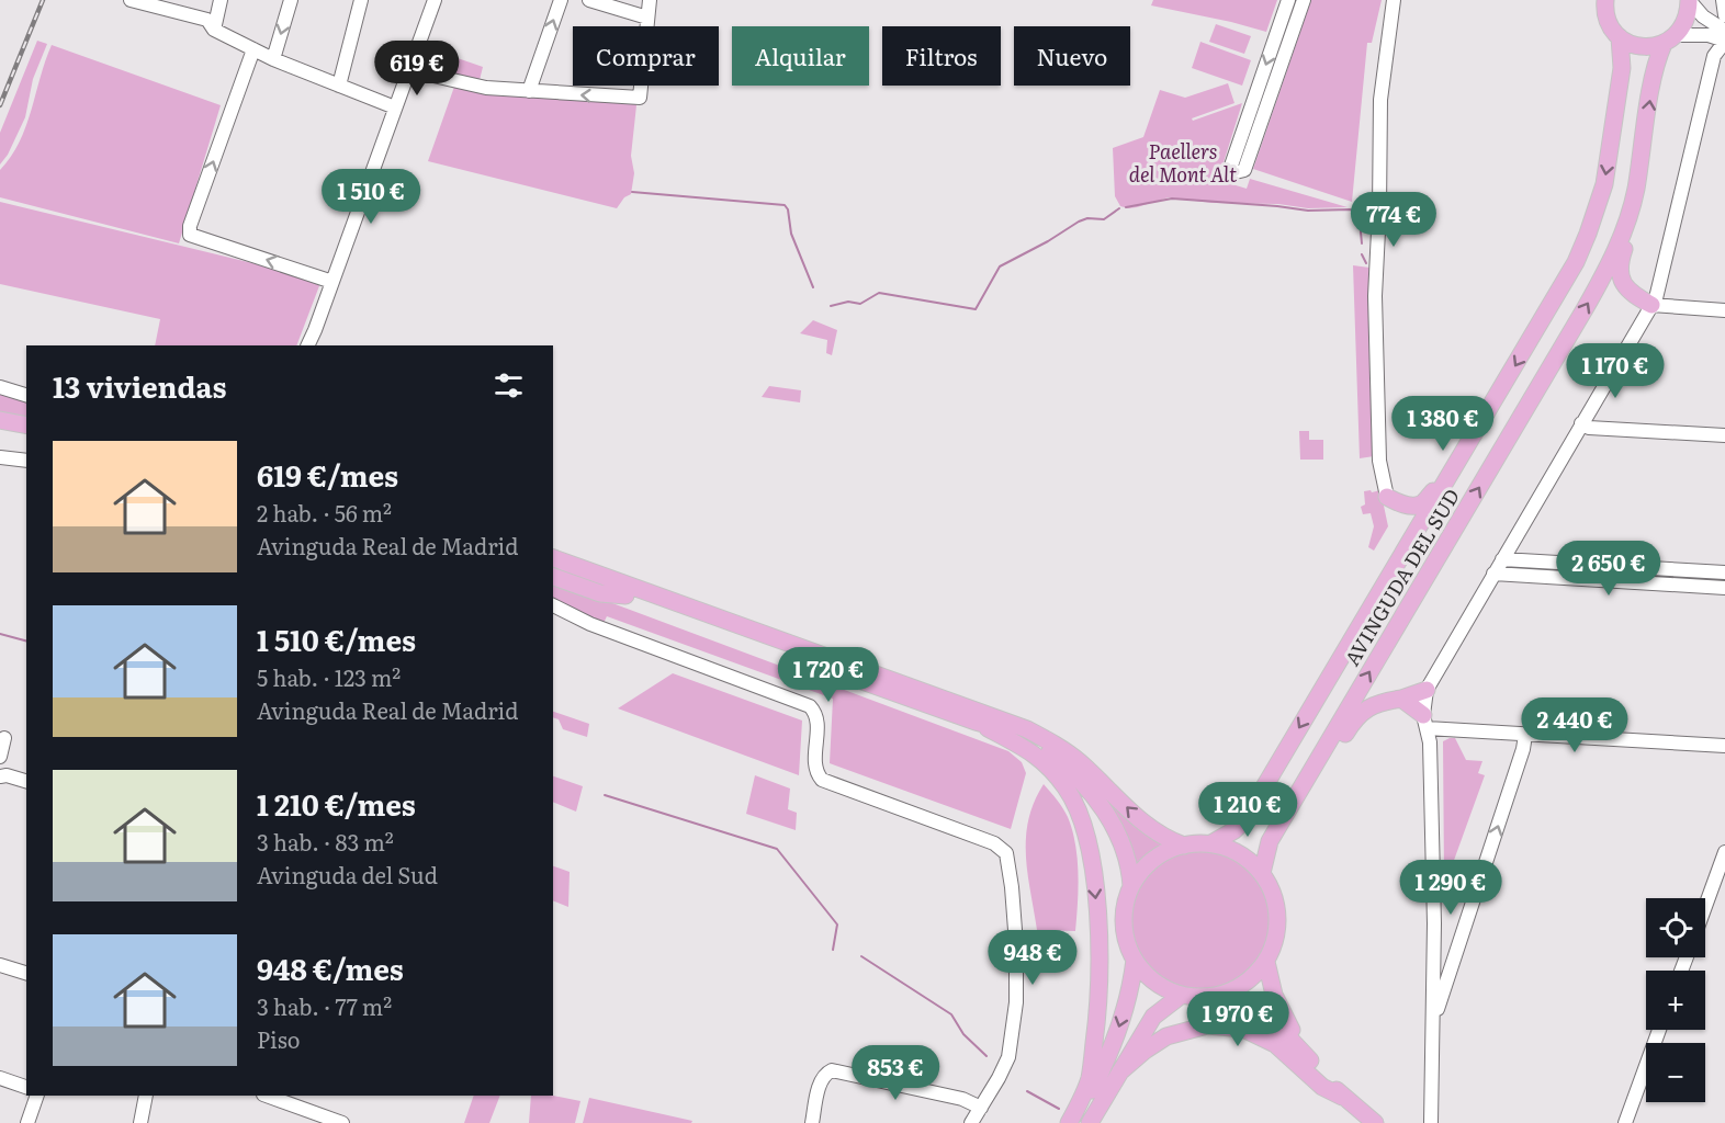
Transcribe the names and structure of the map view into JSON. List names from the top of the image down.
{
  "streets": {
    "main road": ["AVINGUDA DEL SUD"]
  },
  "parks": ["Paellers del Mont Alt"],
  "page": {
    "chip": [
      "Comprar",
      "Alquilar",
      "Filtros",
      "Nuevo"
    ],
    "price": [
      "619 €",
      "1 510 €",
      "774 €",
      "1 170 €",
      "1 380 €",
      "2 650 €",
      "1 720 €",
      "2 440 €",
      "1 210 €",
      "1 290 €",
      "948 €",
      "1 970 €",
      "853 €"
    ],
    "heading": "13 viviendas",
    "list": [
      {
        "name": "619 €/mes",
        "note": "2 hab. · 56 m² · Avinguda Real de Madrid"
      },
      {
        "name": "1 510 €/mes",
        "note": "5 hab. · 123 m² · Avinguda Real de Madrid"
      },
      {
        "name": "1 210 €/mes",
        "note": "3 hab. · 83 m² · Avinguda del Sud"
      },
      {
        "name": "948 €/mes",
        "note": "3 hab. · 77 m² · Piso"
      }
    ],
    "map_buttons": ["+", "−"]
  }
}
